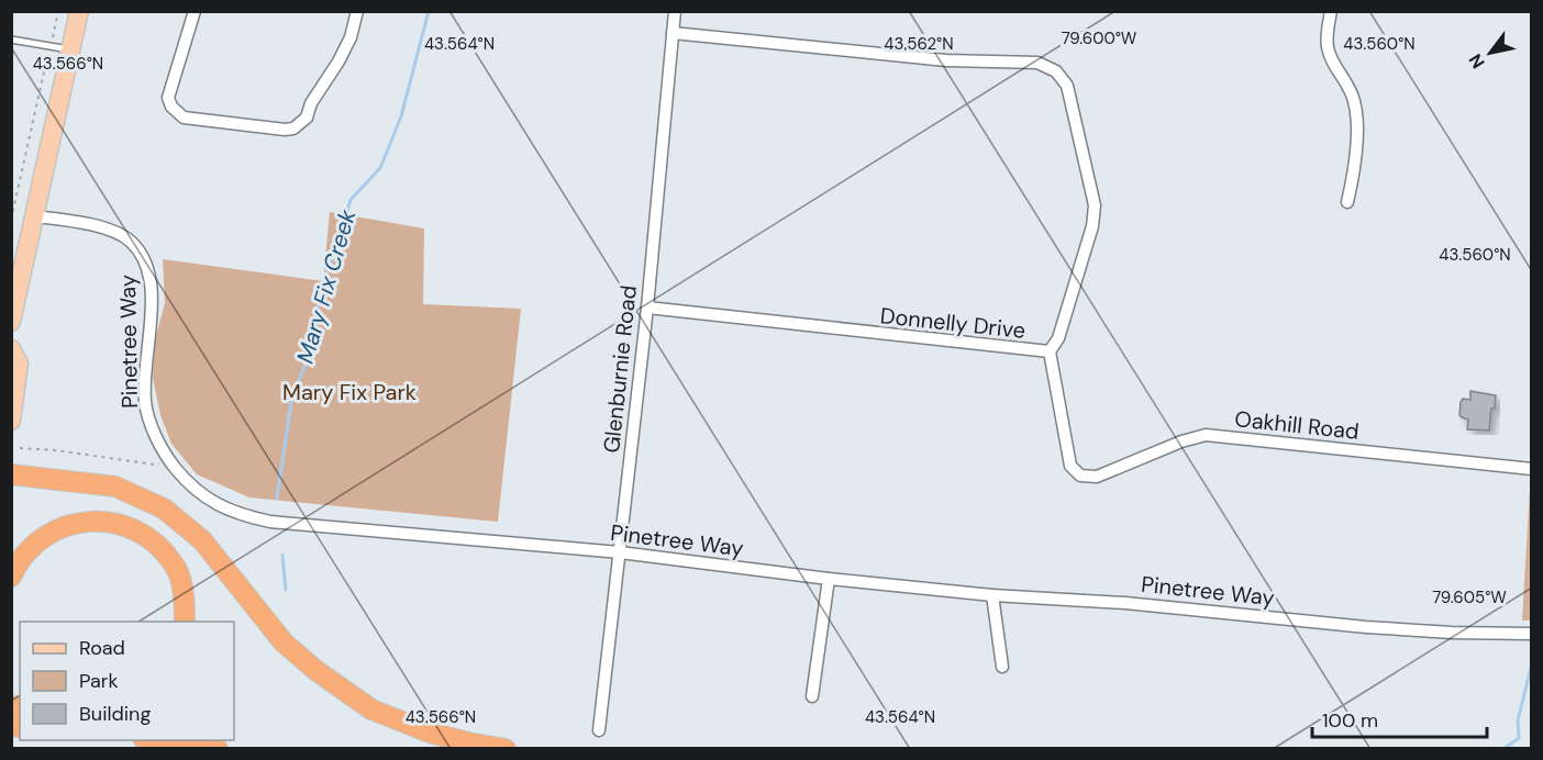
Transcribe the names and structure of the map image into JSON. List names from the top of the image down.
{
  "streets": {
    "street": [
      "Donnelly Drive",
      "Pinetree Way",
      "Glenburnie Road",
      "Oakhill Road"
    ]
  },
  "crossings": [
    ["Donnelly Drive", "Glenburnie Road"],
    ["Donnelly Drive", "Oakhill Road"],
    ["Pinetree Way", "Glenburnie Road"]
  ],
  "water": ["Mary Fix Creek"],
  "parks": ["Mary Fix Park"],
  "legend": ["Road", "Park", "Building"],
  "scale_bar": "100 m",
  "north": "bottom left",
  "coordinates": [
    "79.600°W",
    "43.564°N",
    "43.562°N",
    "43.560°N",
    "43.566°N",
    "79.605°W"
  ]
}
